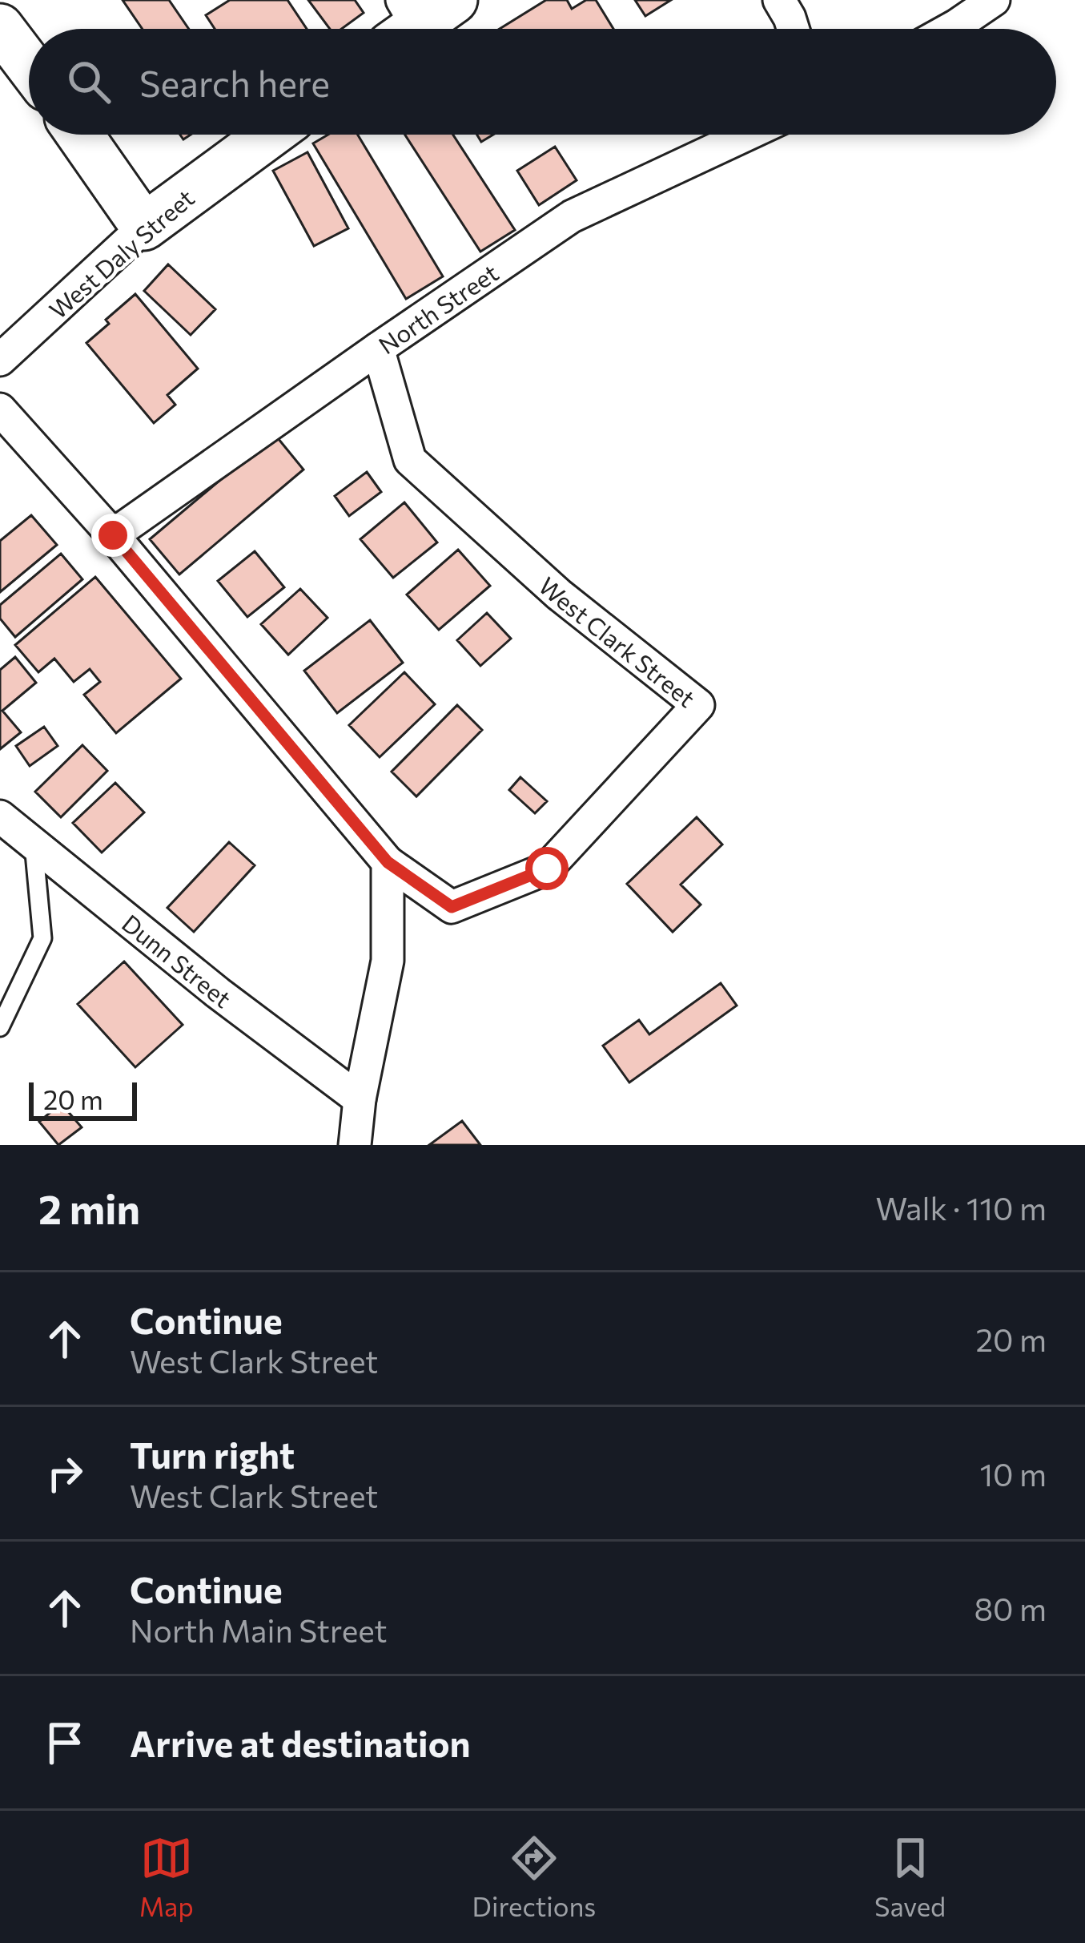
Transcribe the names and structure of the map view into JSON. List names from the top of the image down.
{
  "streets": {
    "street": [
      "West Daly Street",
      "North Street",
      "West Clark Street",
      "Dunn Street"
    ]
  },
  "crossings": [
    ["North Street", "West Clark Street"]
  ],
  "scale_bar": "20 m",
  "page": {
    "search": "Search here",
    "scale": "20 m",
    "heading": ["2 min", "Walk · 110 m"],
    "list": [
      ["Continue", "West Clark Street", "20 m"],
      ["Turn right", "West Clark Street", "10 m"],
      ["Continue", "North Main Street", "80 m"],
      "Arrive at destination"
    ],
    "nav": ["Map", "Directions", "Saved"]
  }
}
